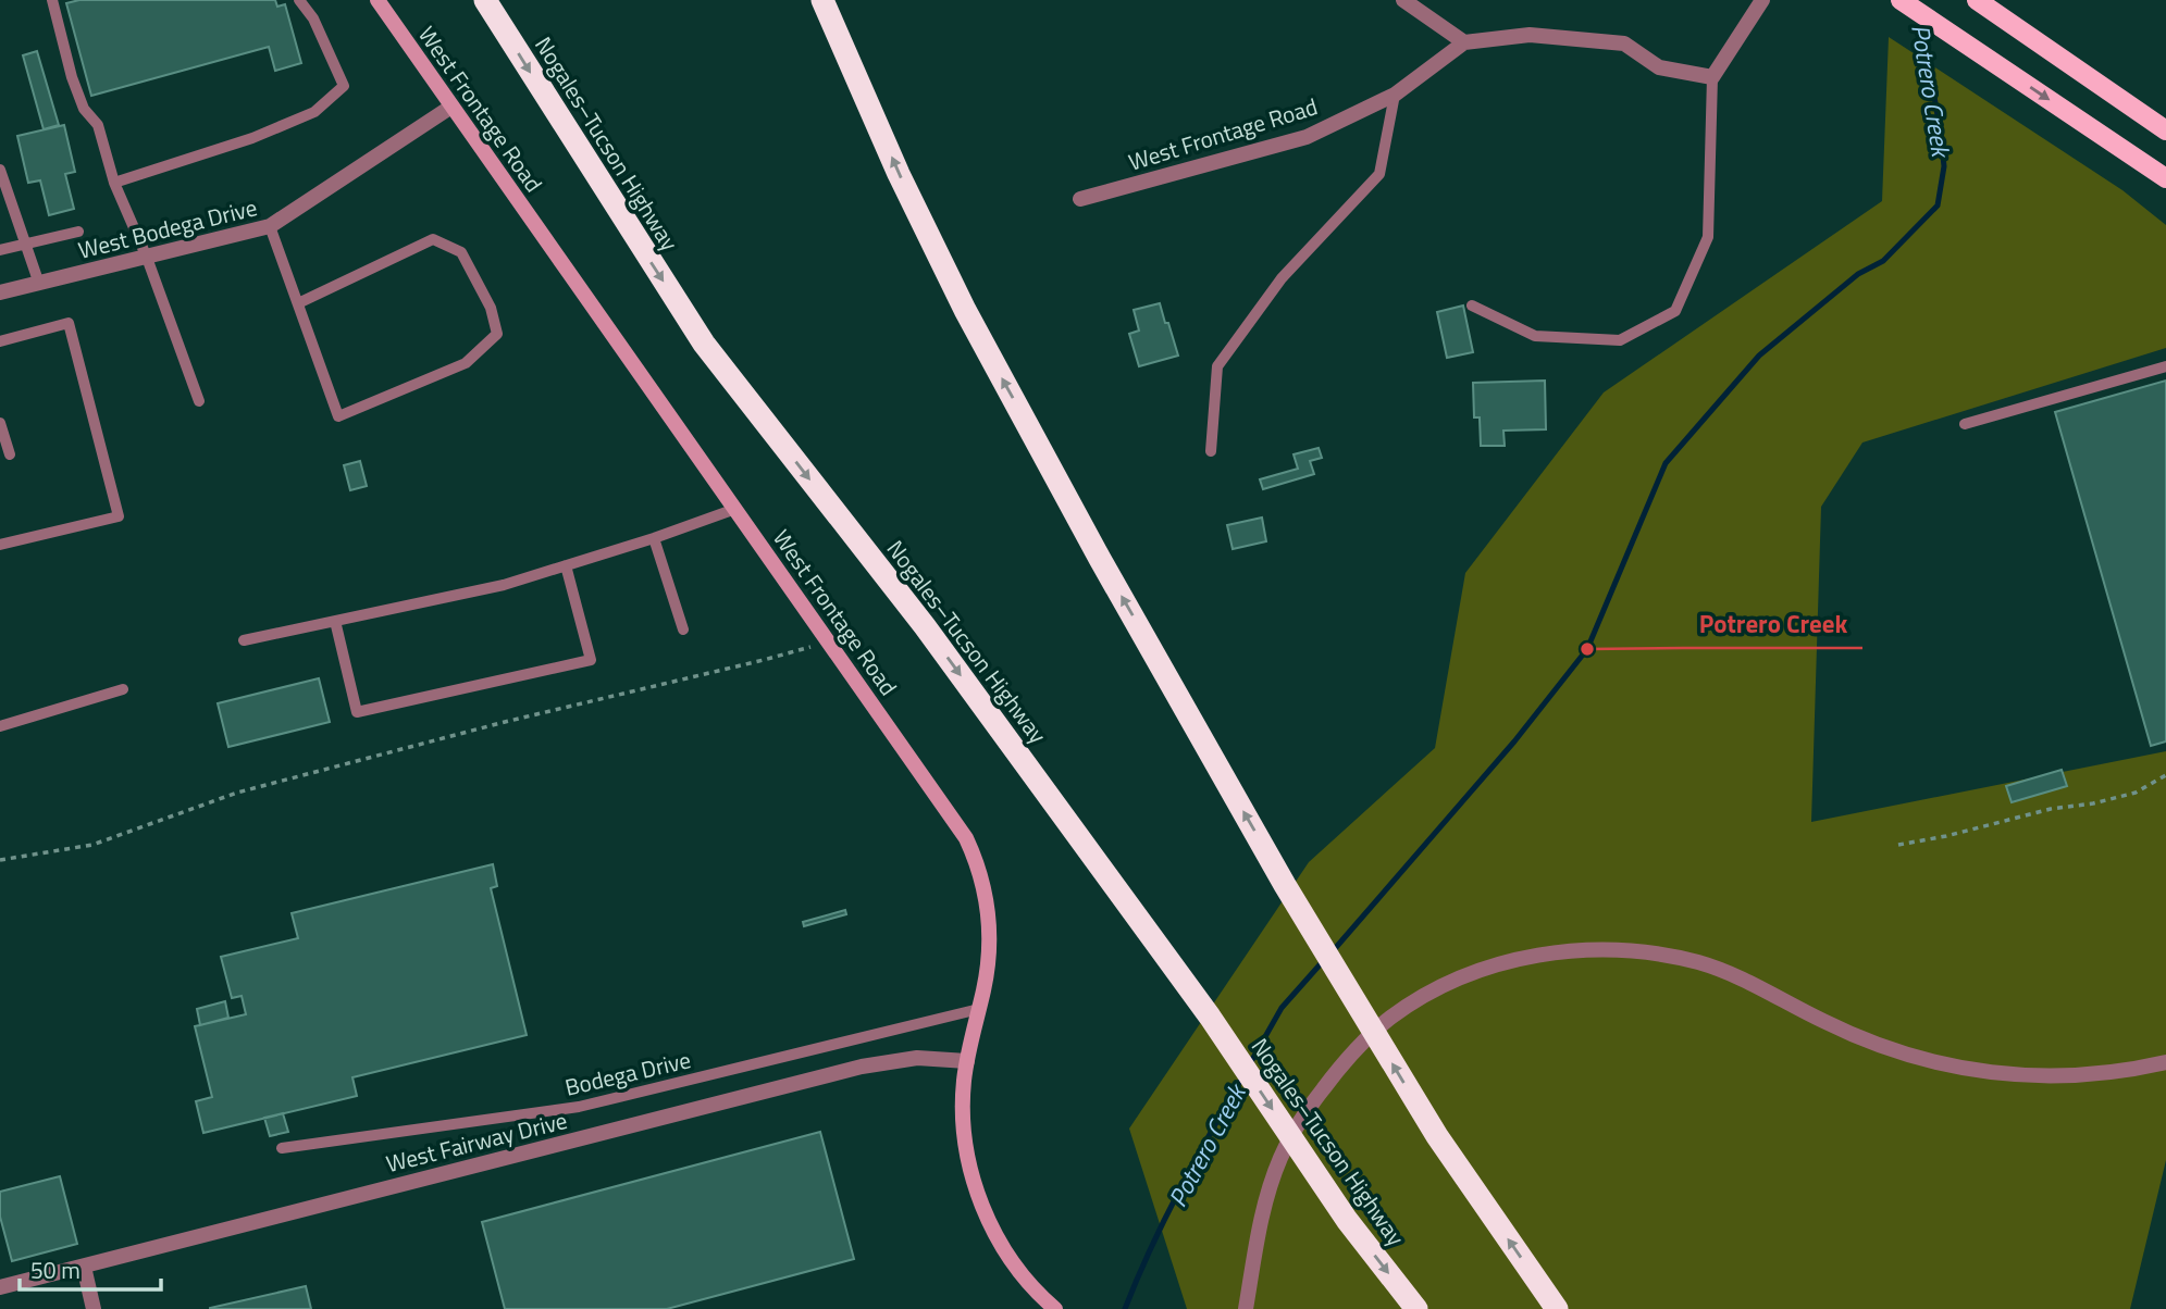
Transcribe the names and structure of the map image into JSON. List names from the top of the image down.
{
  "streets": {
    "highway": ["Nogales–Tucson Highway"],
    "street": ["West Frontage Road", "West Bodega Drive", "West Fairway Drive"],
    "lane": ["Bodega Drive"]
  },
  "crossings": [
    ["West Frontage Road", "West Bodega Drive"],
    ["West Frontage Road", "Bodega Drive"],
    ["West Frontage Road", "West Fairway Drive"]
  ],
  "water": ["Potrero Creek"],
  "places": ["Potrero Creek"],
  "scale_bar": "50 m"
}
